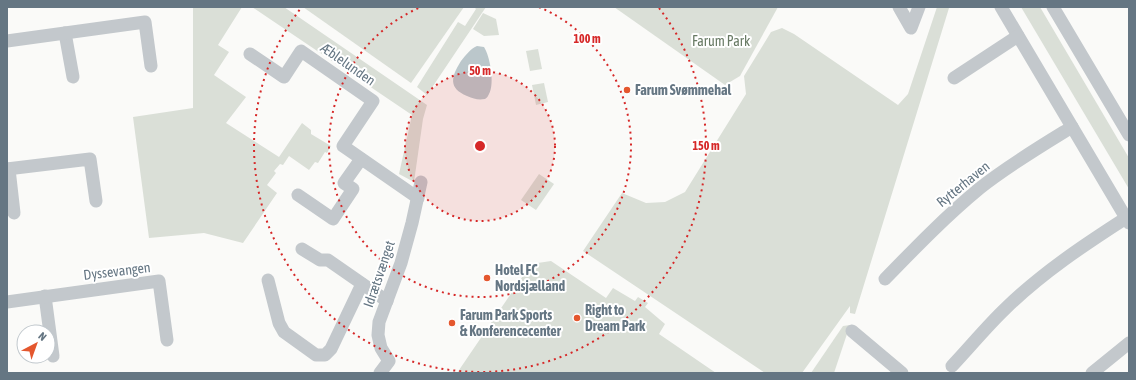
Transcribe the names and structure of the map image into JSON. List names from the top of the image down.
{
  "streets": {
    "street": [
      "Æblelunden",
      "Rytterhaven",
      "Dyssevangen",
      "Idrætsvænget"
    ]
  },
  "crossings": [
    ["Æblelunden", "Idrætsvænget"]
  ],
  "parks": ["Farum Park"],
  "places": [
    "Farum Svømmehal",
    "Hotel FC Nordsjælland",
    "Right to Dream Park",
    "Farum Park Sports & Konferencecenter"
  ],
  "north": "top right",
  "rings": ["100 m", "50 m", "150 m"]
}
